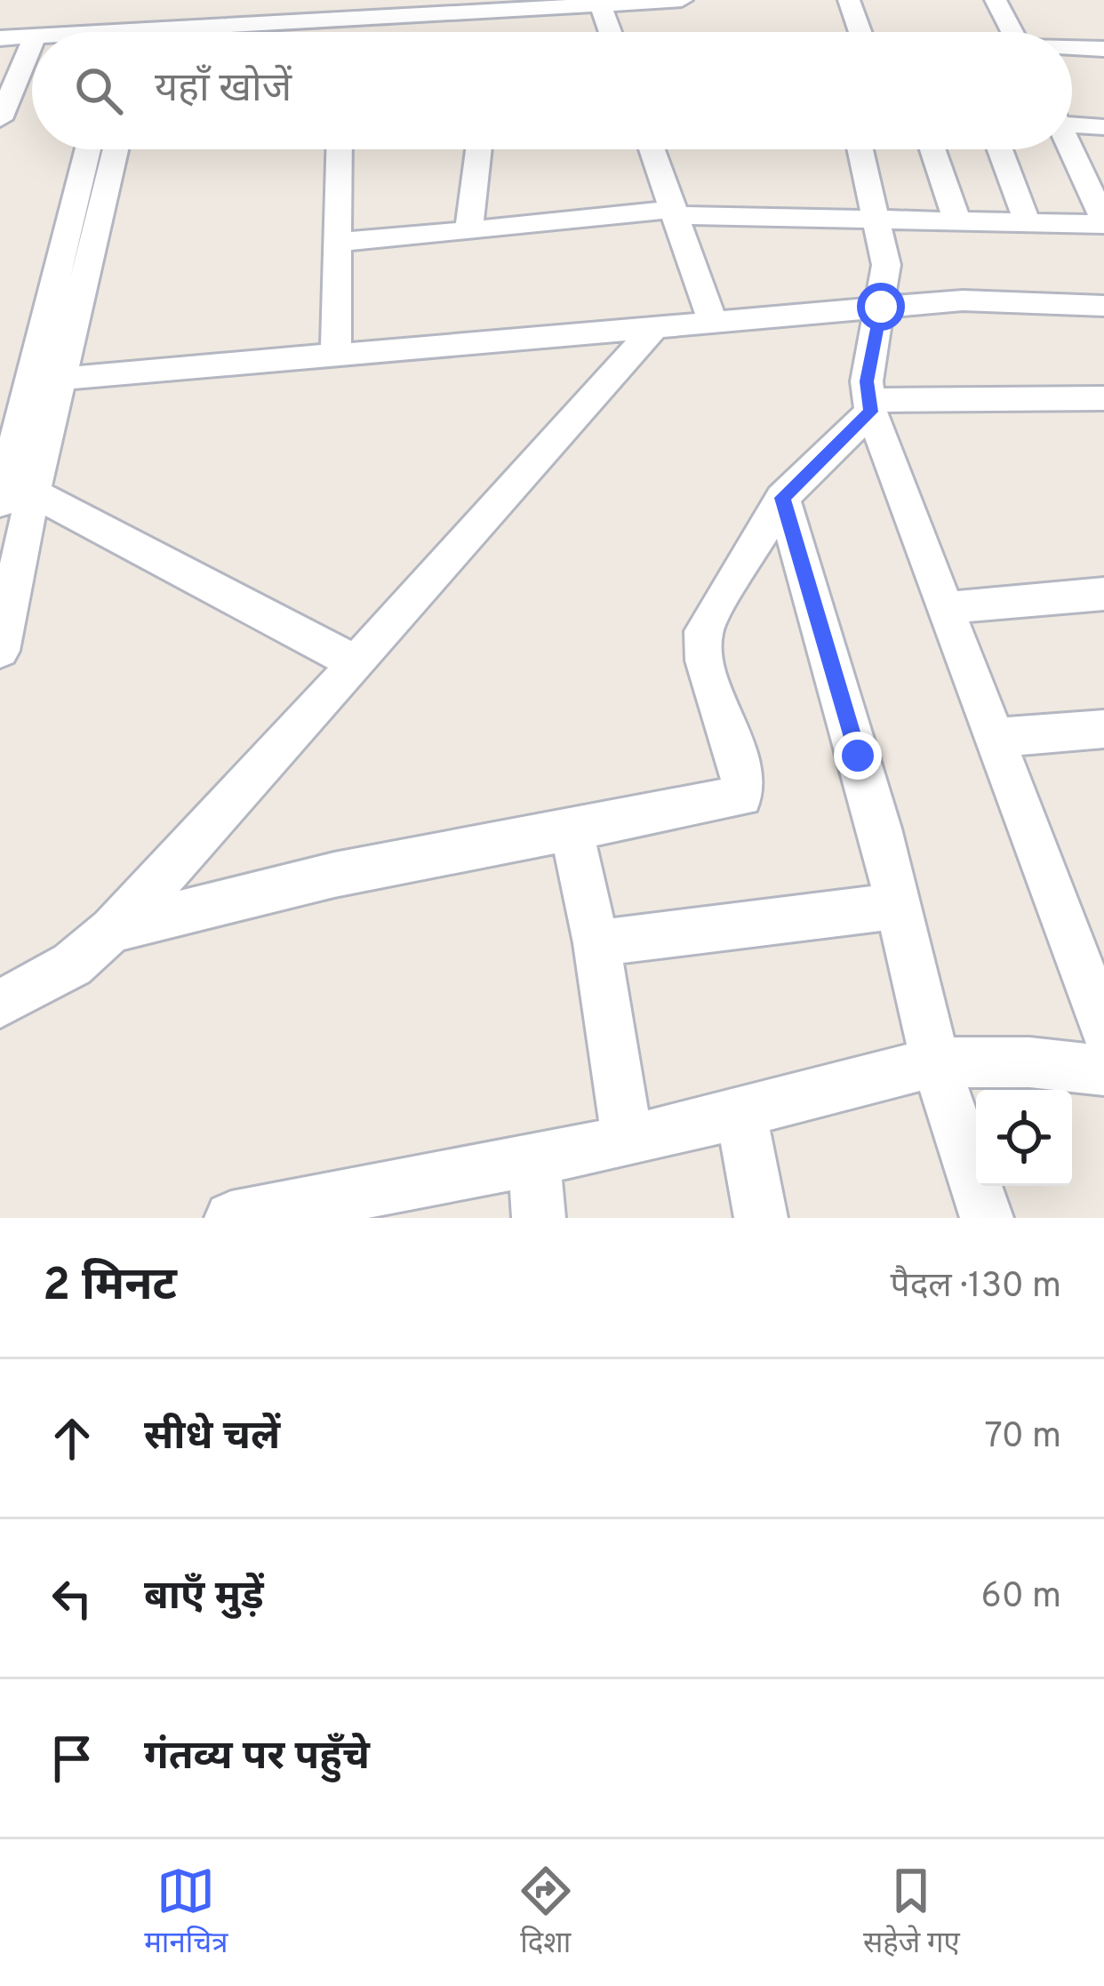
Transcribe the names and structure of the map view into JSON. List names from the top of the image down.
{
  "page": {
    "search": "यहाँ खोजें",
    "heading": ["2 मिनट", "पैदल · 130 m"],
    "list": [
      ["सीधे चलें", "70 m"],
      ["बाएँ मुड़ें", "60 m"],
      "गंतव्य पर पहुँचे"
    ],
    "nav": ["मानचित्र", "दिशा", "सहेजे गए"]
  }
}
